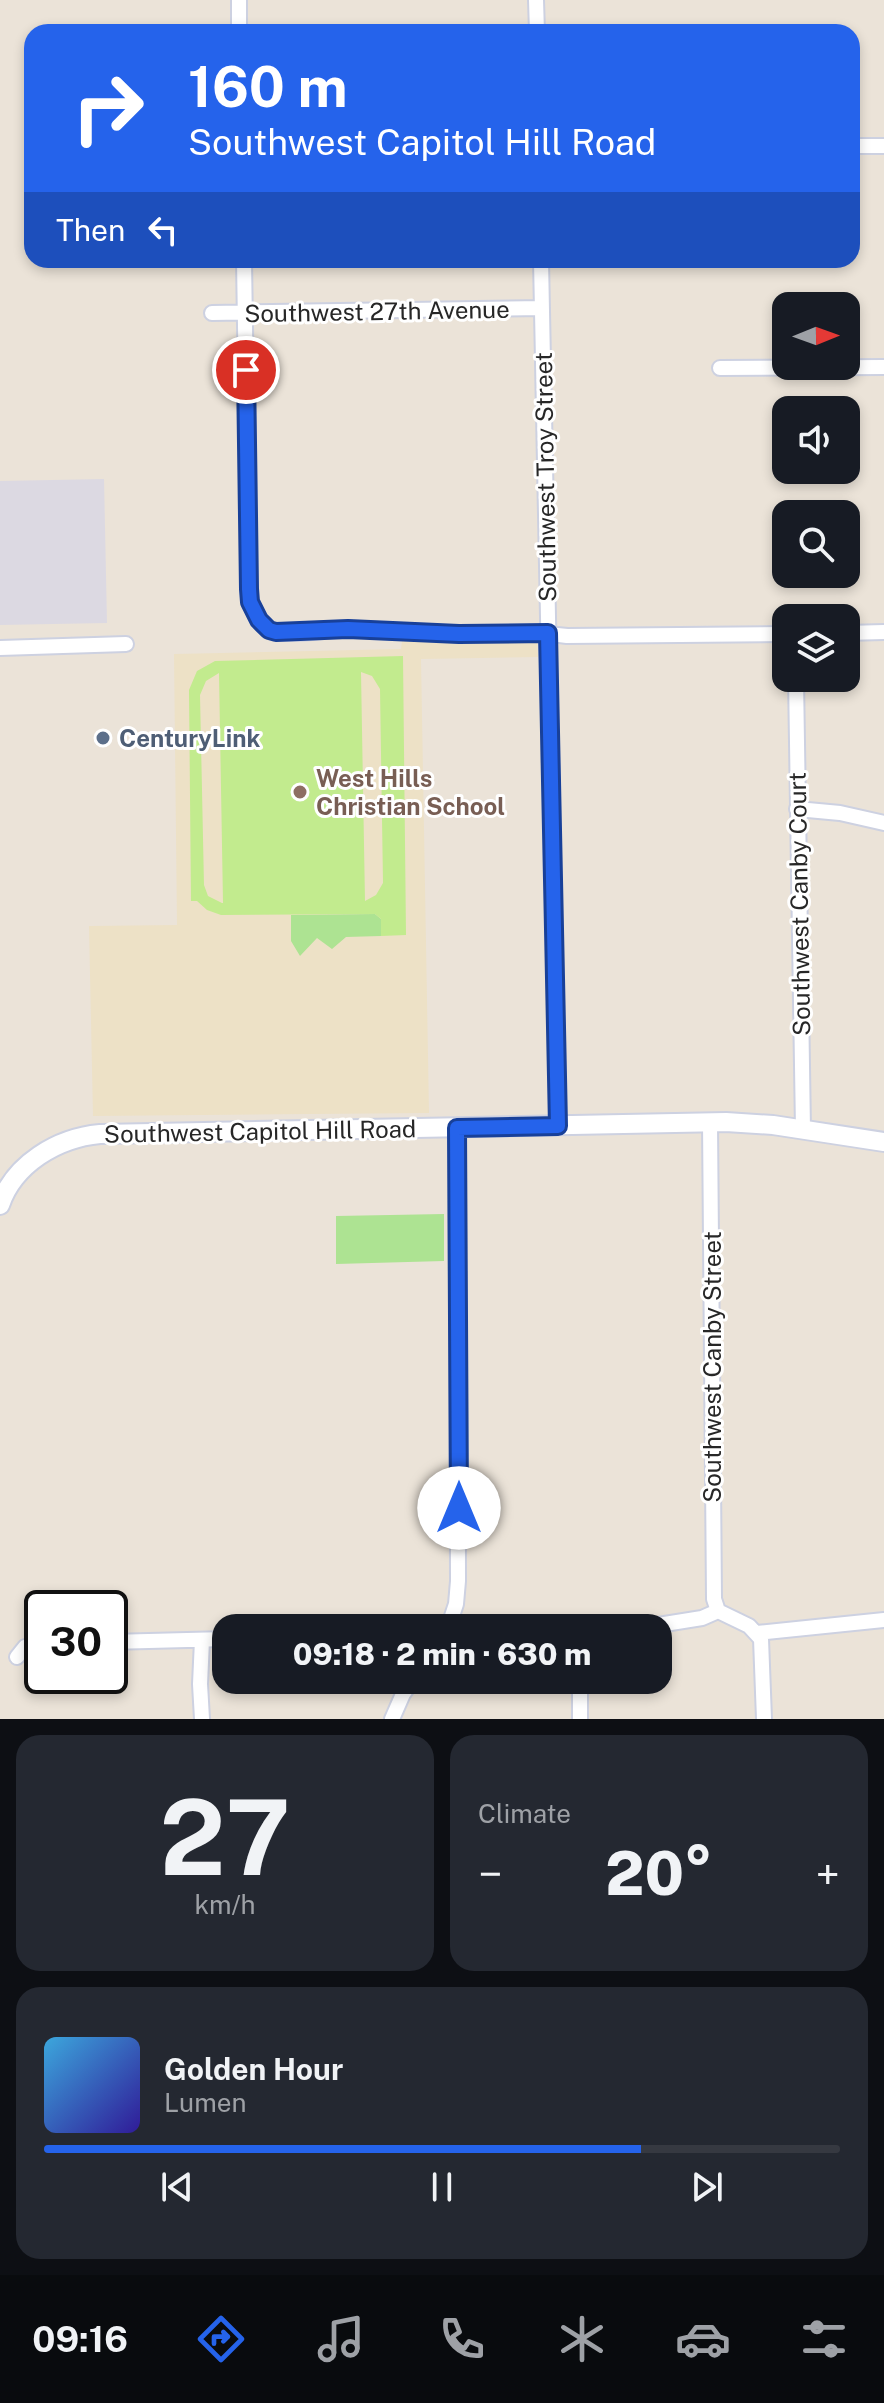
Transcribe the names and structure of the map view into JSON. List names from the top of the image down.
{
  "streets": {
    "street": [
      "Southwest 27th Avenue",
      "Southwest Troy Street",
      "Southwest Canby Court",
      "Southwest Capitol Hill Road",
      "Southwest Canby Street"
    ]
  },
  "crossings": [
    ["Southwest 27th Avenue", "Southwest Troy Street"],
    ["Southwest Troy Street", "Southwest Capitol Hill Road"],
    ["Southwest Canby Court", "Southwest Capitol Hill Road"],
    ["Southwest Capitol Hill Road", "Southwest Canby Street"]
  ],
  "places": ["CenturyLink", "West Hills Christian School"],
  "north": "right",
  "page": {
    "turn": ["160 m", "Southwest Capitol Hill Road"],
    "then": "Then",
    "limit": "30",
    "trip": "09:18 · 2 min · 630 m",
    "tile": [
      ["27", "km/h"],
      "Climate"
    ],
    "heat": ["−", "20°", "+"],
    "song": ["Golden Hour", "Lumen"],
    "tabs": "09:16"
  }
}
